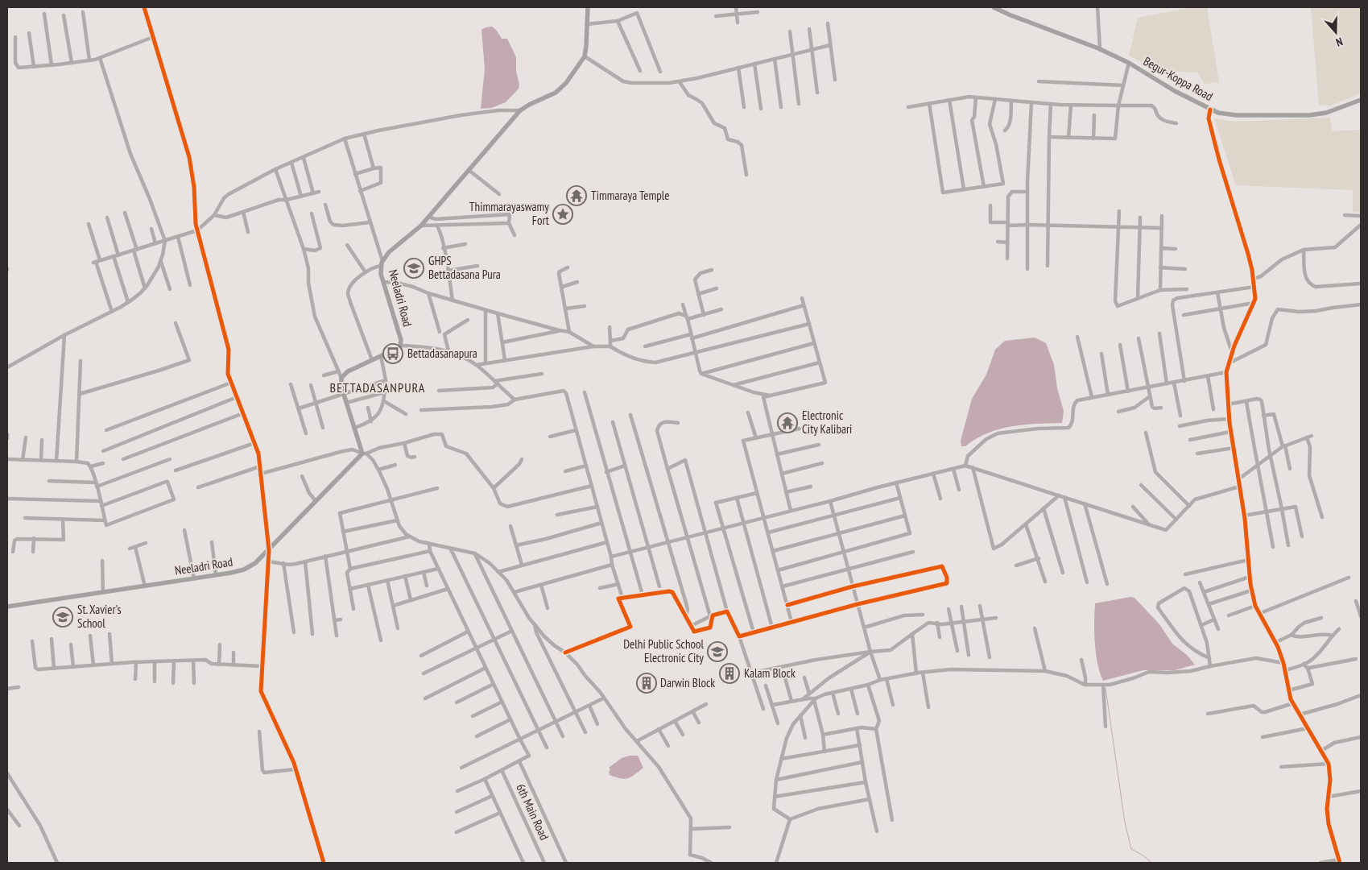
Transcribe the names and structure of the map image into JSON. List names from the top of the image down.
{
  "streets": {
    "main road": ["Begur-Koppa Road", "Neeladri Road"],
    "street": ["6th Main Road"]
  },
  "districts": ["BETTADASANPURA"],
  "places": {
    "temple": ["Timmaraya Temple", "Electronic City Kalibari"],
    "place": ["Thimmarayaswamy Fort"],
    "school or university": ["GHPS Bettadasana Pura", "St. Xavier's School", "Delhi Public School Electronic City"],
    "bus stop": ["Bettadasanapura"],
    "building": ["Kalam Block", "Darwin Block"]
  },
  "north": "bottom"
}
